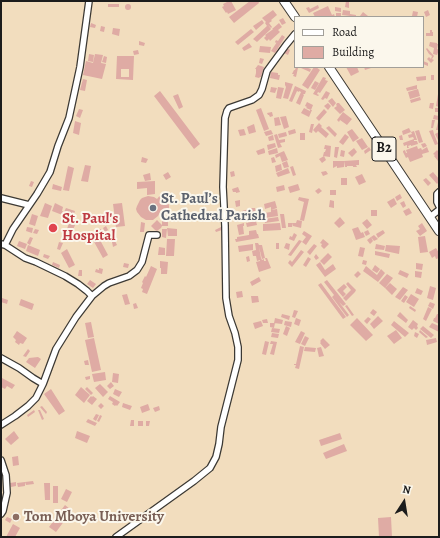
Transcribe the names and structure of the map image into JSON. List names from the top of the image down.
{
  "streets": {
    "highway": ["B2"]
  },
  "places": ["St. Paul’s Cathedral Parish", "St. Paul's Hospital", "Tom Mboya University"],
  "legend": ["Road", "Building"],
  "north": "top"
}
